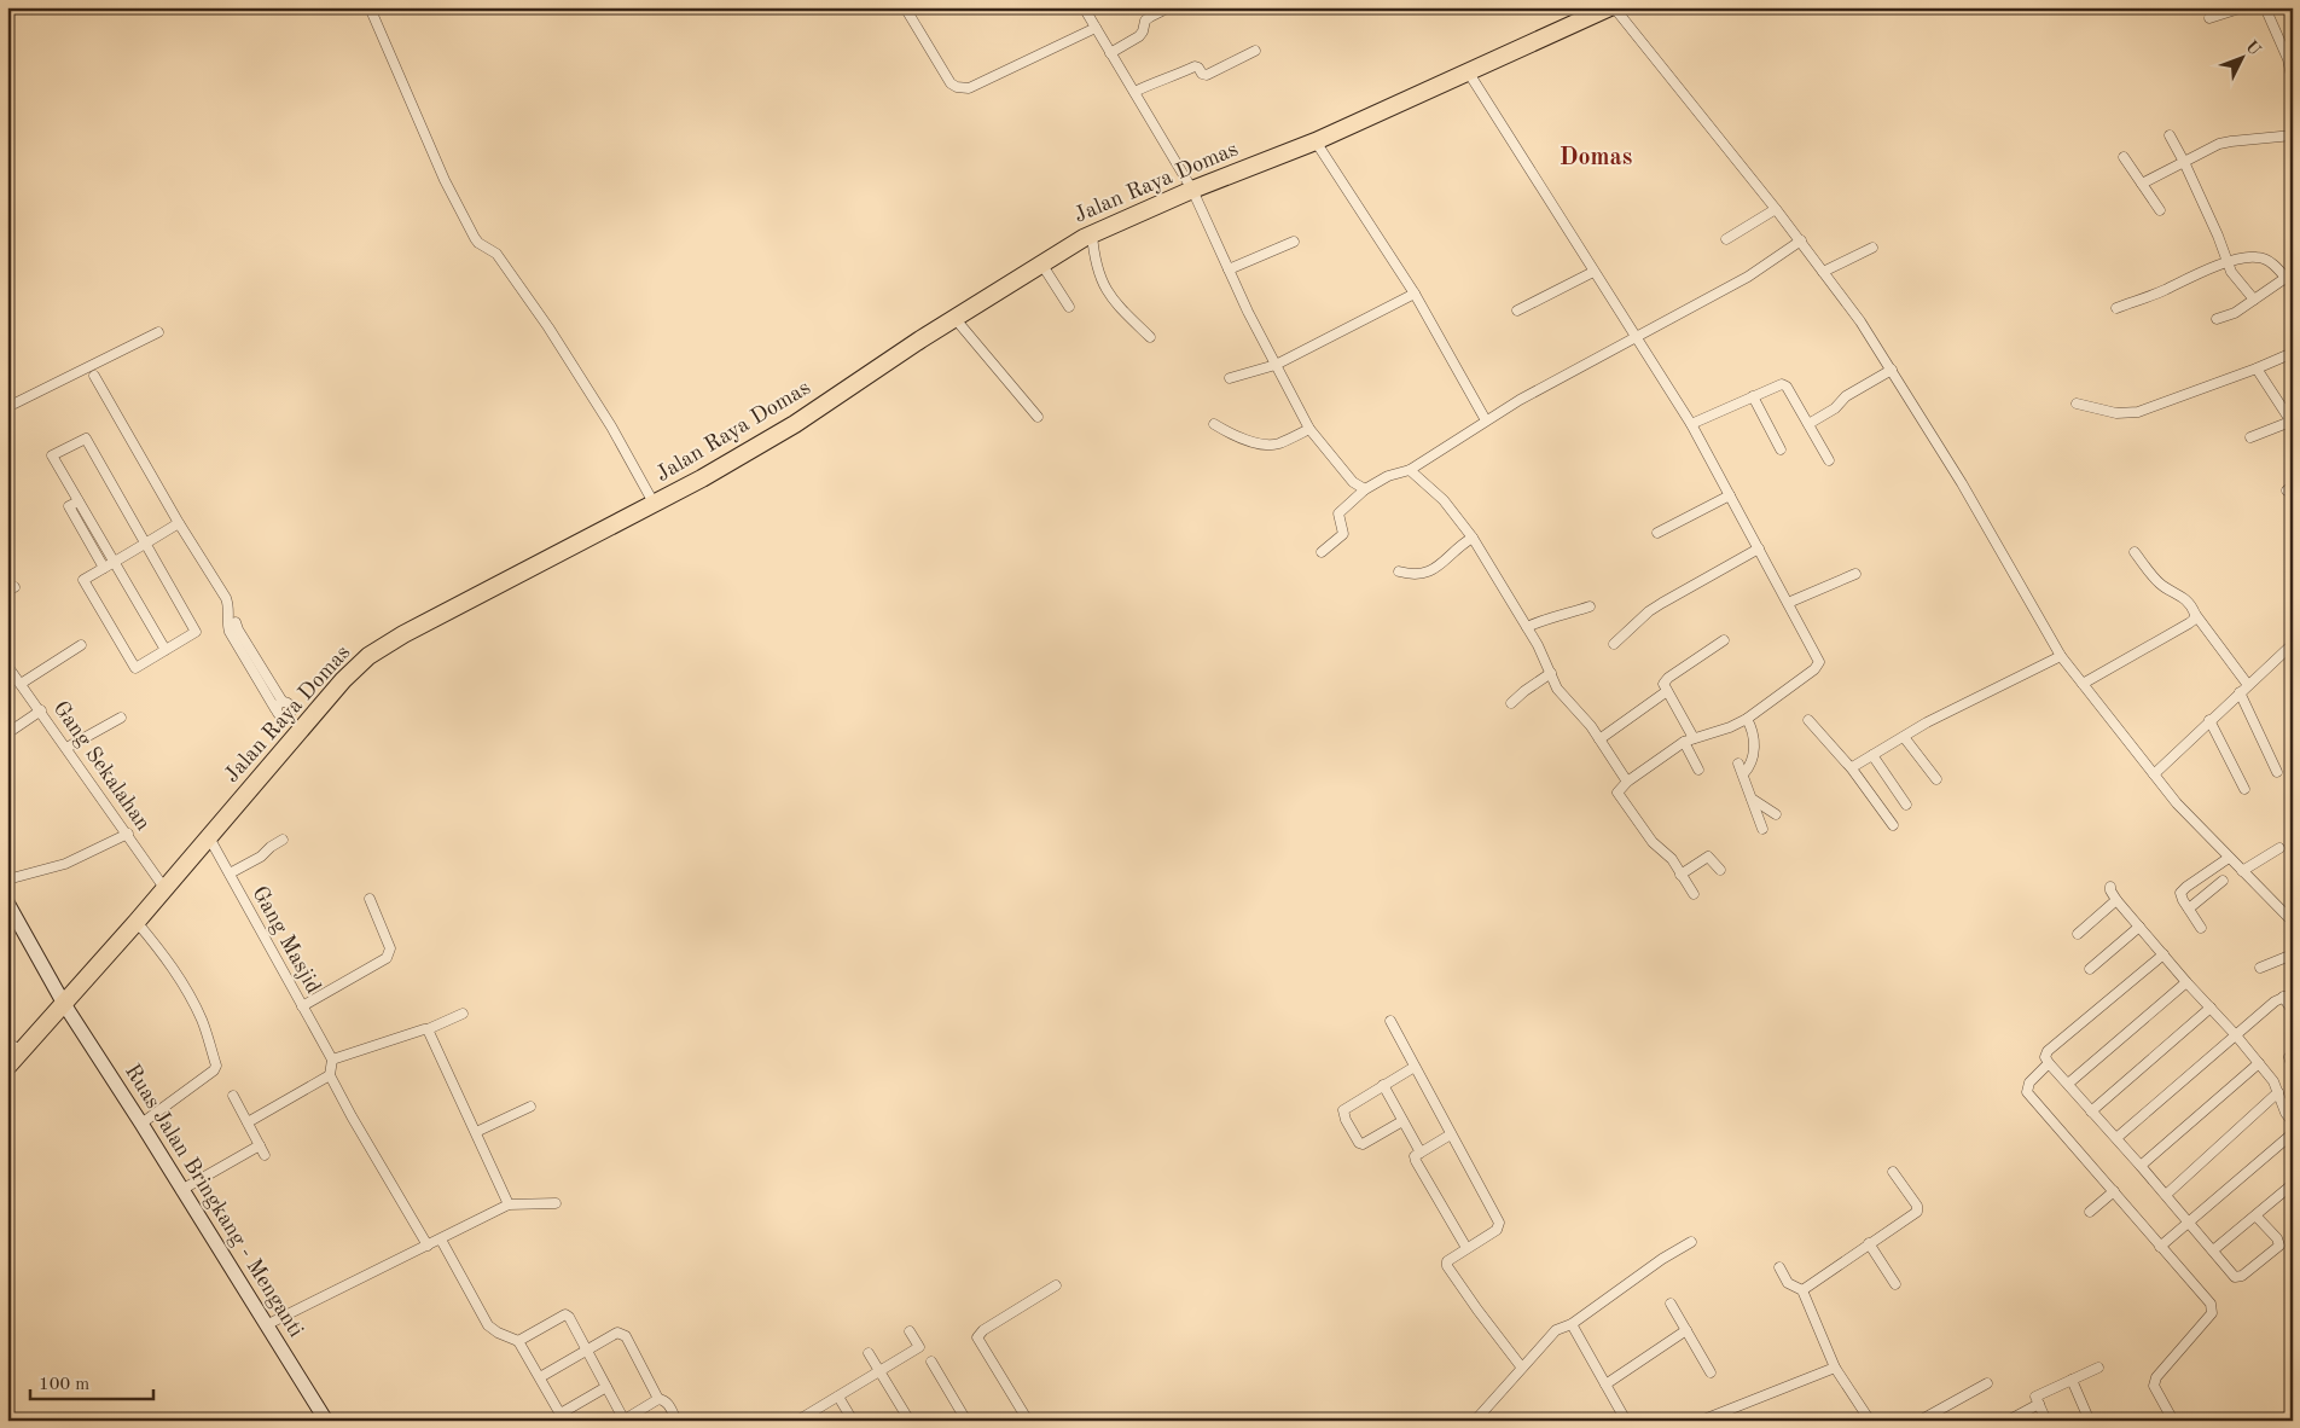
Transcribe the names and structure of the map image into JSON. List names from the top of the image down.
{
  "streets": {
    "highway": ["Jalan Raya Domas"],
    "main road": ["Ruas Jalan Bringkang - Menganti"],
    "street": ["Gang Sekalahan", "Gang Masjid"]
  },
  "crossings": [
    ["Jalan Raya Domas", "Gang Sekalahan"],
    ["Jalan Raya Domas", "Gang Masjid"],
    ["Jalan Raya Domas", "Ruas Jalan Bringkang - Menganti"]
  ],
  "districts": ["Domas"],
  "scale_bar": "100 m",
  "north": "top right"
}
